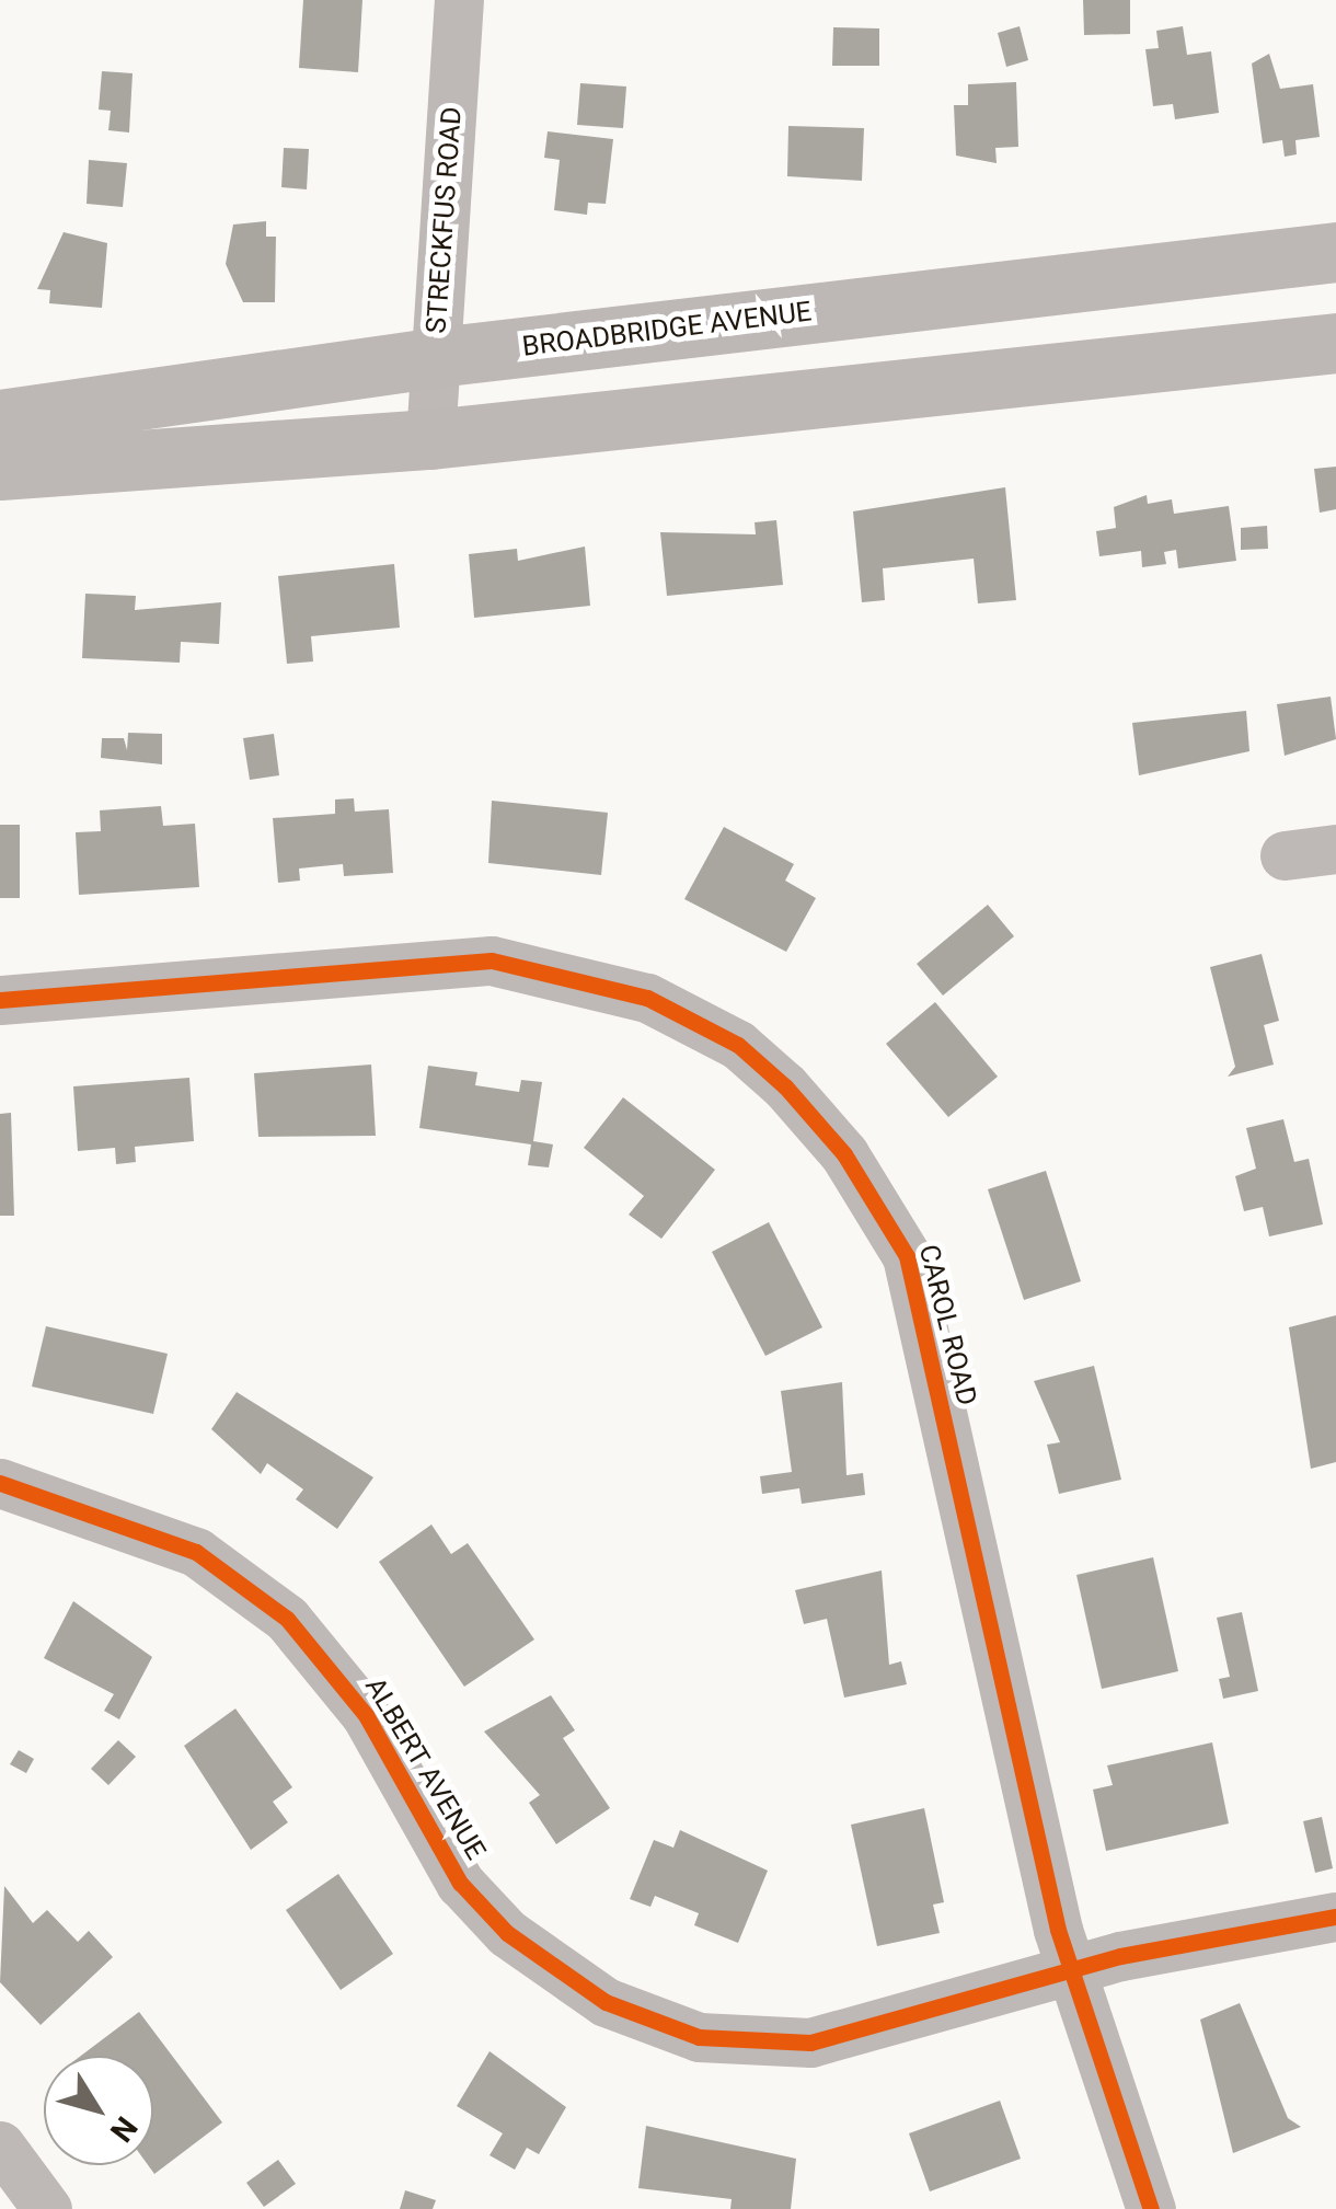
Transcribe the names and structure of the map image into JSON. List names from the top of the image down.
{
  "streets": {
    "main road": ["BROADBRIDGE AVENUE"],
    "street": ["STRECKFUS ROAD", "CAROL ROAD", "ALBERT AVENUE"]
  },
  "crossings": [
    ["STRECKFUS ROAD", "BROADBRIDGE AVENUE"],
    ["CAROL ROAD", "ALBERT AVENUE"]
  ],
  "north": "bottom right"
}
